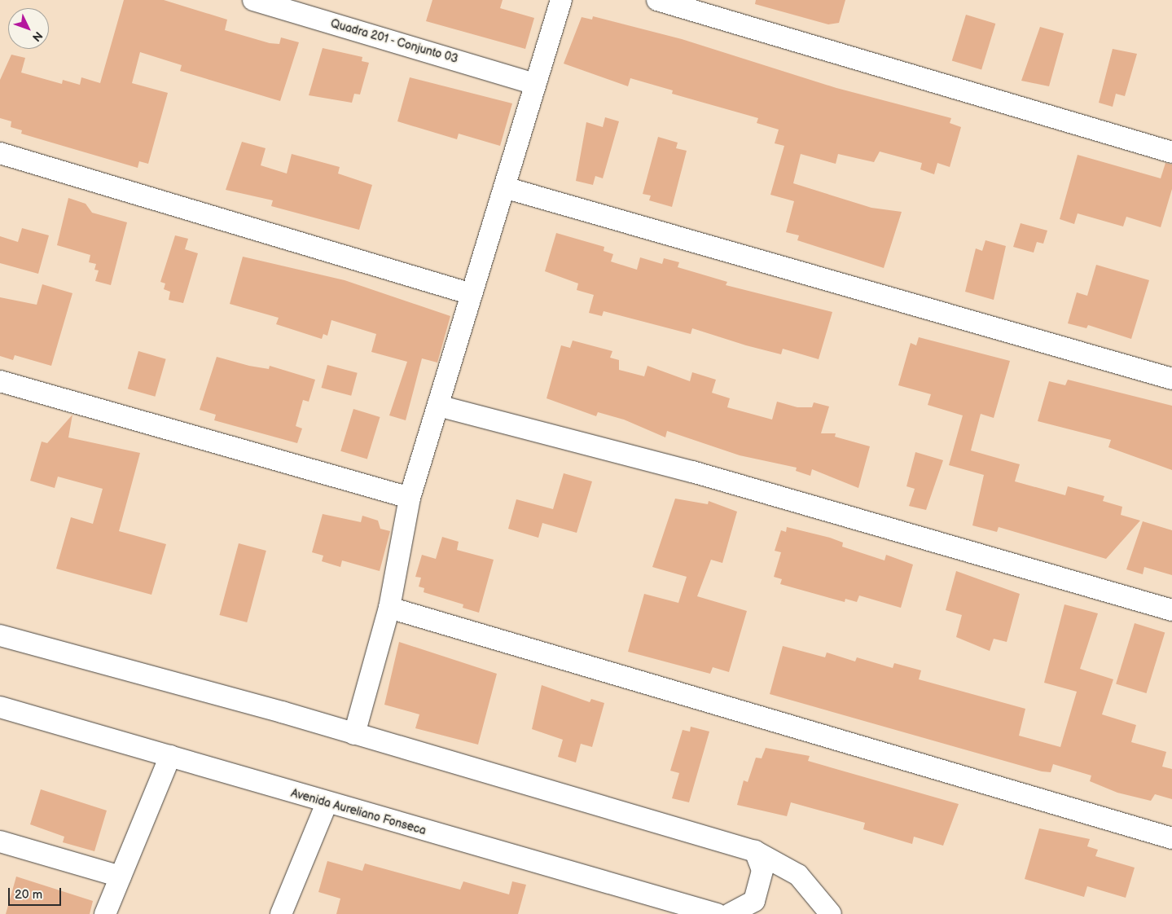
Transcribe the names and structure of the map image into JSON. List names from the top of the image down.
{
  "streets": {
    "street": ["Quadra 201 - Conjunto 03", "Avenida Aureliano Fonseca"]
  },
  "scale_bar": "20 m",
  "north": "bottom right"
}
